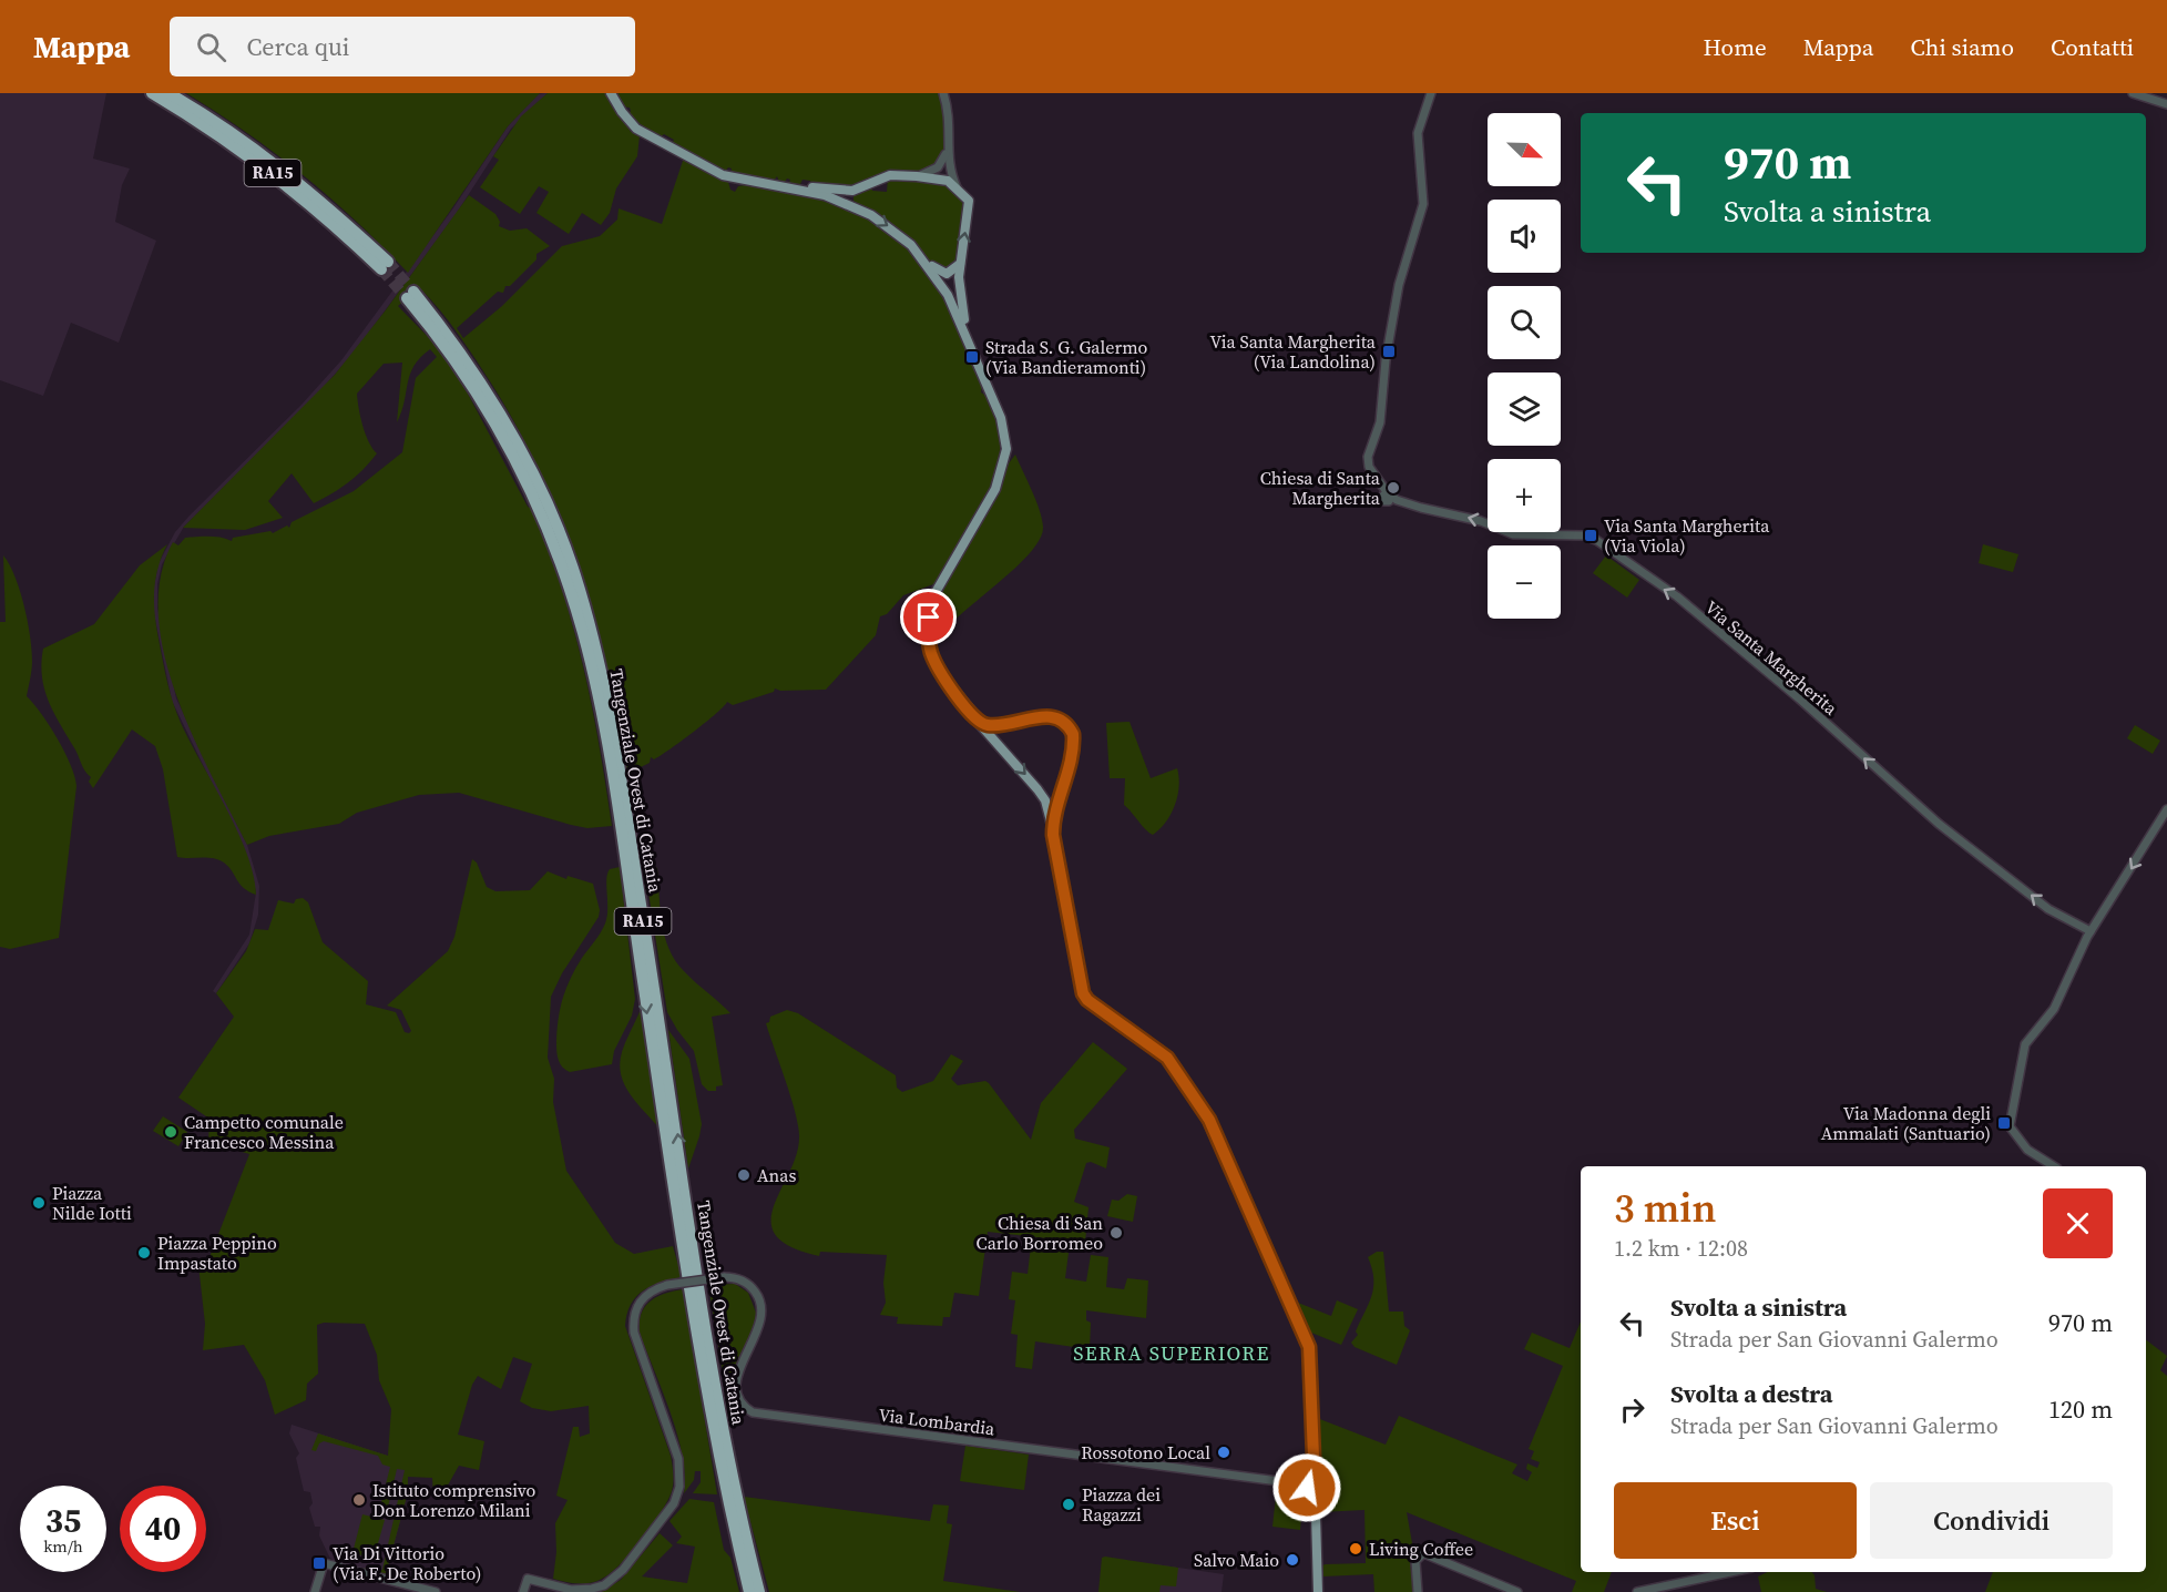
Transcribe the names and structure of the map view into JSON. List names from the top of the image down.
{
  "streets": {
    "highway": ["RA15", "Tangenziale Ovest di Catania"],
    "street": ["Via Santa Margherita", "Via Lombardia"]
  },
  "one_way": ["Via Santa Margherita"],
  "districts": ["SERRA SUPERIORE"],
  "places": {
    "transit": [
      "Via Santa Margherita (Via Landolina)",
      "Strada S. G. Galermo (Via Bandieramonti)",
      "Via Santa Margherita (Via Viola)",
      "Via Madonna degli Ammalati (Santuario)",
      "Via Di Vittorio (Via F. De Roberto)"
    ],
    "other": [
      "Chiesa di Santa Margherita",
      "Campetto comunale Francesco Messina",
      "Anas",
      "Piazza Nilde Iotti",
      "Chiesa di San Carlo Borromeo",
      "Piazza Peppino Impastato",
      "Rossotono Local",
      "Istituto comprensivo Don Lorenzo Milani",
      "Piazza dei Ragazzi",
      "Living Coffee",
      "Salvo Maio"
    ]
  },
  "north": "bottom right",
  "page": {
    "header": "Mappa",
    "search": "Cerca qui",
    "nav": [
      "Home",
      "Mappa",
      "Chi siamo",
      "Contatti"
    ],
    "map_buttons": ["+", "−"],
    "turn": ["970 m", "Svolta a sinistra"],
    "heading": ["3 min", "1.2 km · 12:08"],
    "list": [
      {
        "name": "Svolta a sinistra",
        "note": "Strada per San Giovanni Galermo",
        "value": "970 m"
      },
      {
        "name": "Svolta a destra",
        "note": "Strada per San Giovanni Galermo",
        "value": "120 m"
      }
    ],
    "buttons": ["Esci", "Condividi"],
    "speed": "35 km/h",
    "limit": "40"
  }
}
